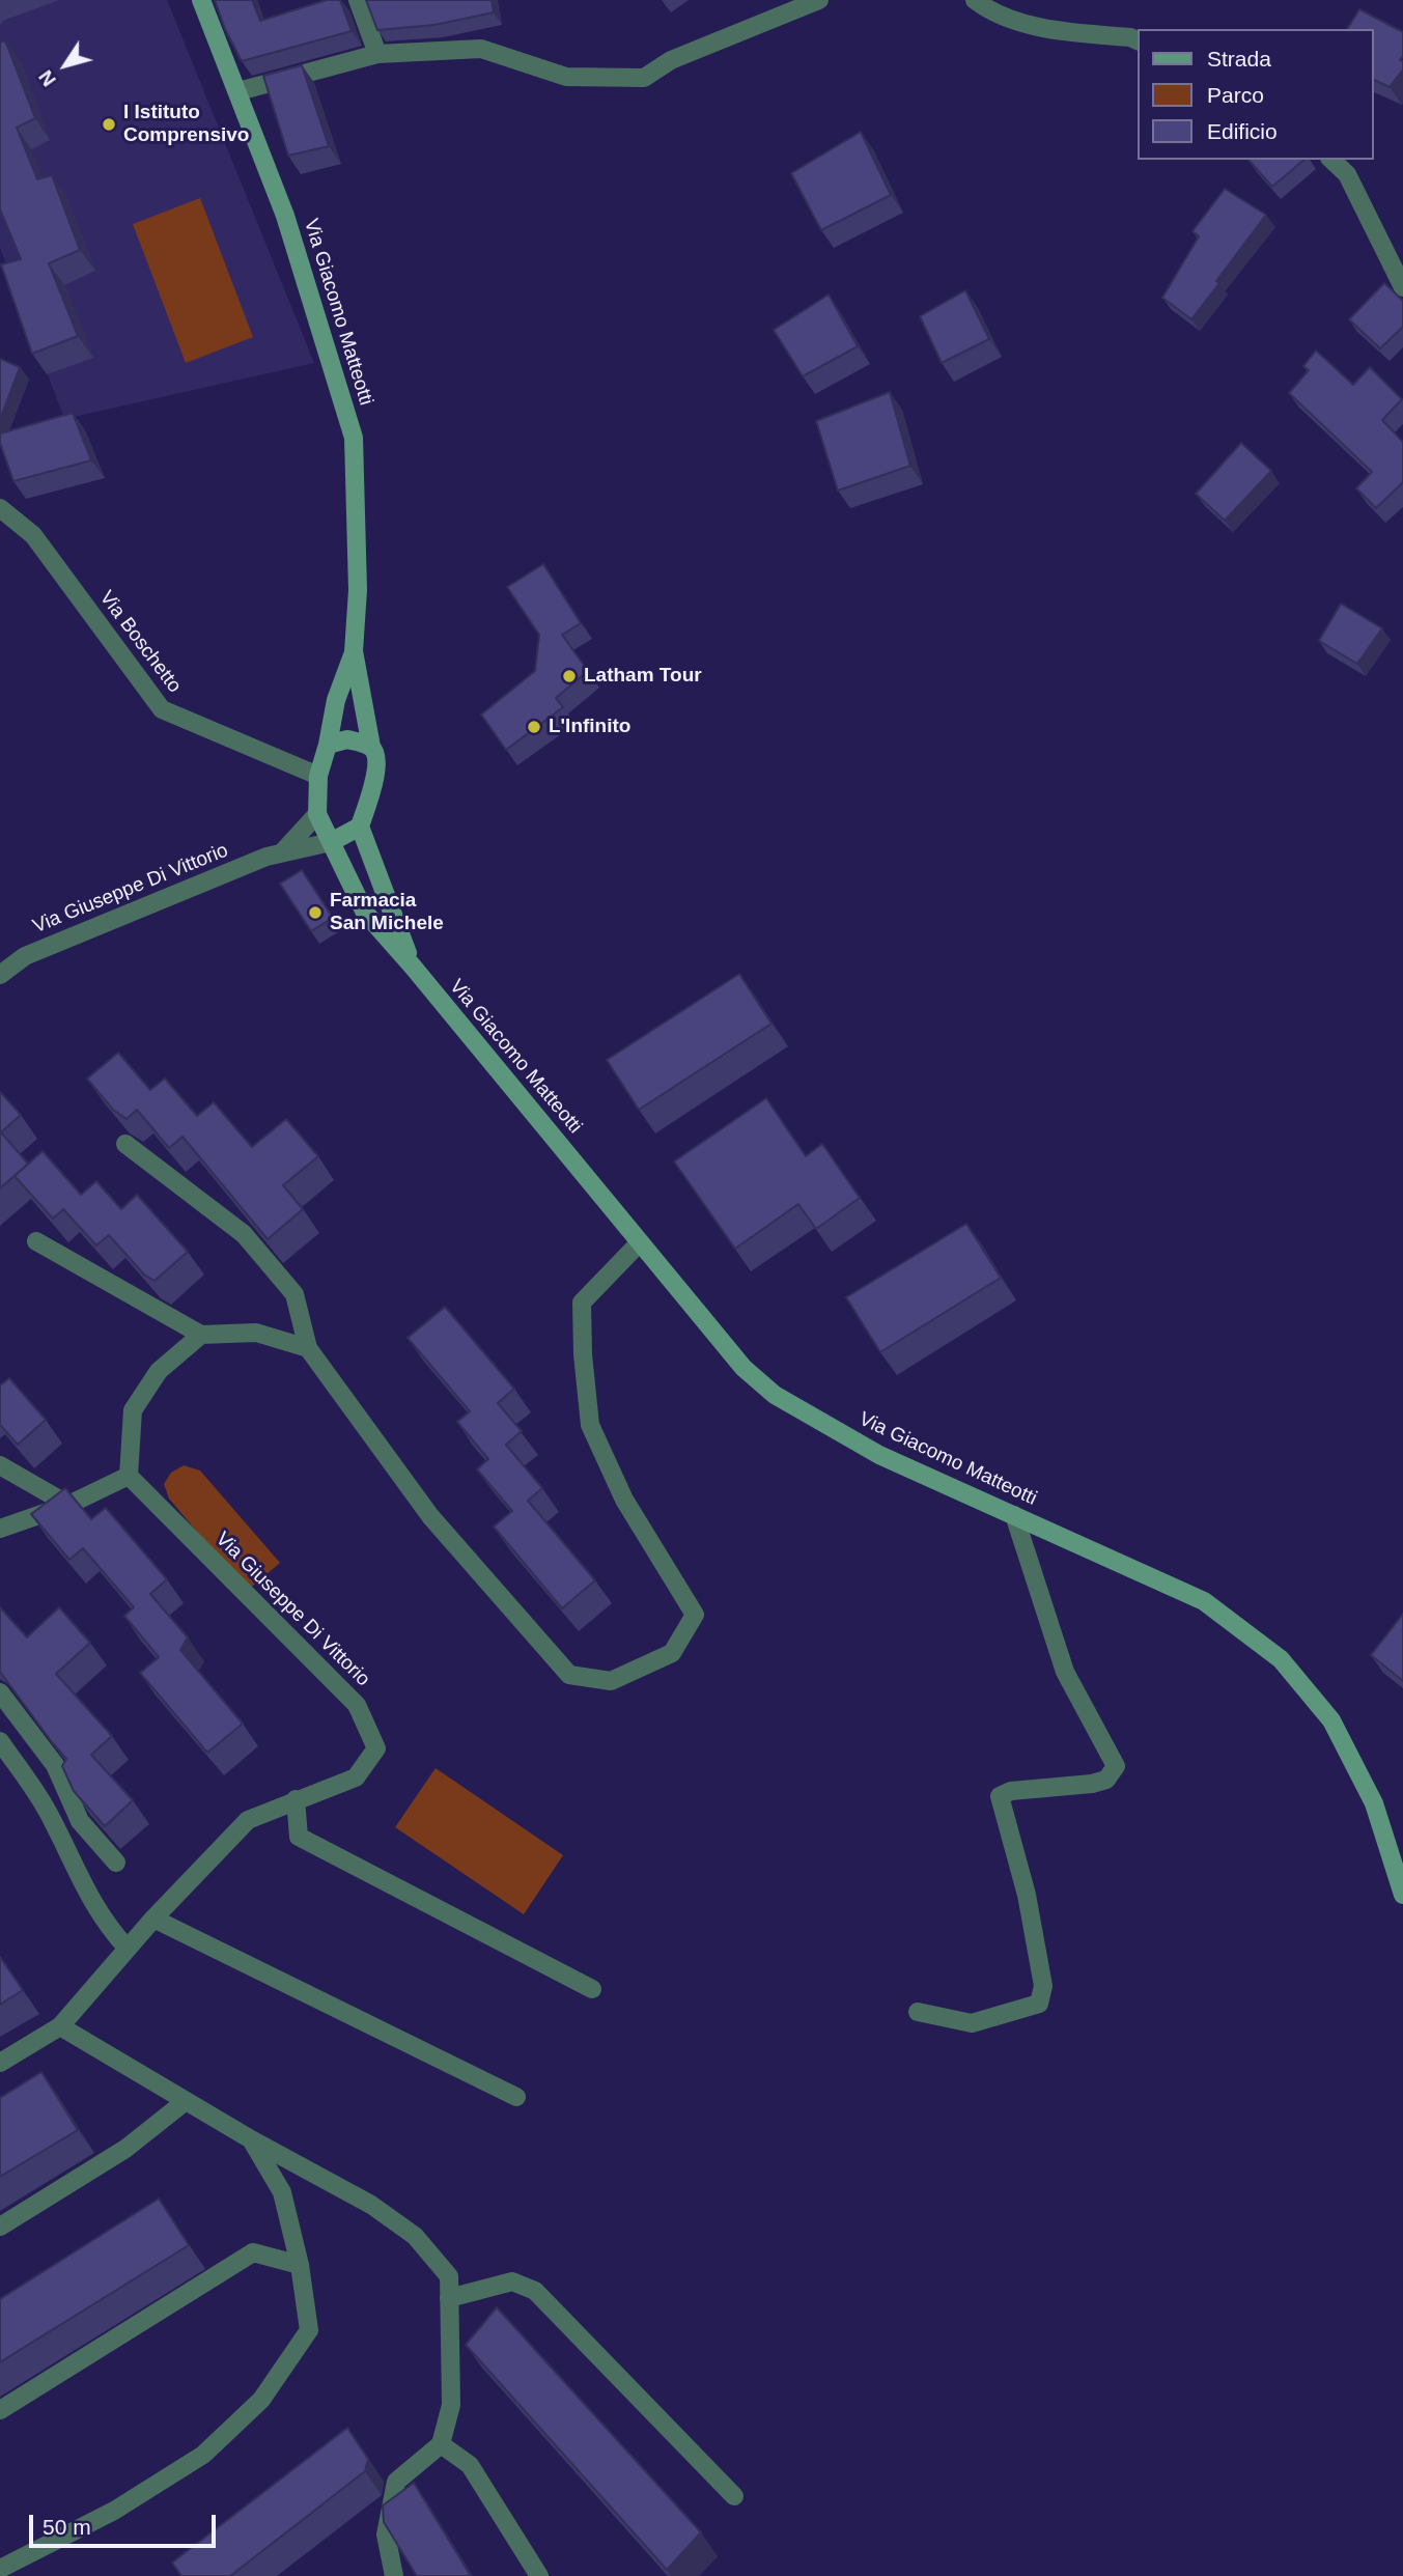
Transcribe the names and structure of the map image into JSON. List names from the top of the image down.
{
  "streets": {
    "street": ["Via Giacomo Matteotti", "Via Boschetto", "Via Giuseppe Di Vittorio"]
  },
  "crossings": [
    ["Via Giacomo Matteotti", "Via Boschetto"],
    ["Via Giacomo Matteotti", "Via Giuseppe Di Vittorio"]
  ],
  "places": [
    "I Istituto Comprensivo",
    "Latham Tour",
    "L'Infinito",
    "Farmacia San Michele"
  ],
  "legend": ["Strada", "Parco", "Edificio"],
  "scale_bar": "50 m",
  "north": "bottom left"
}
